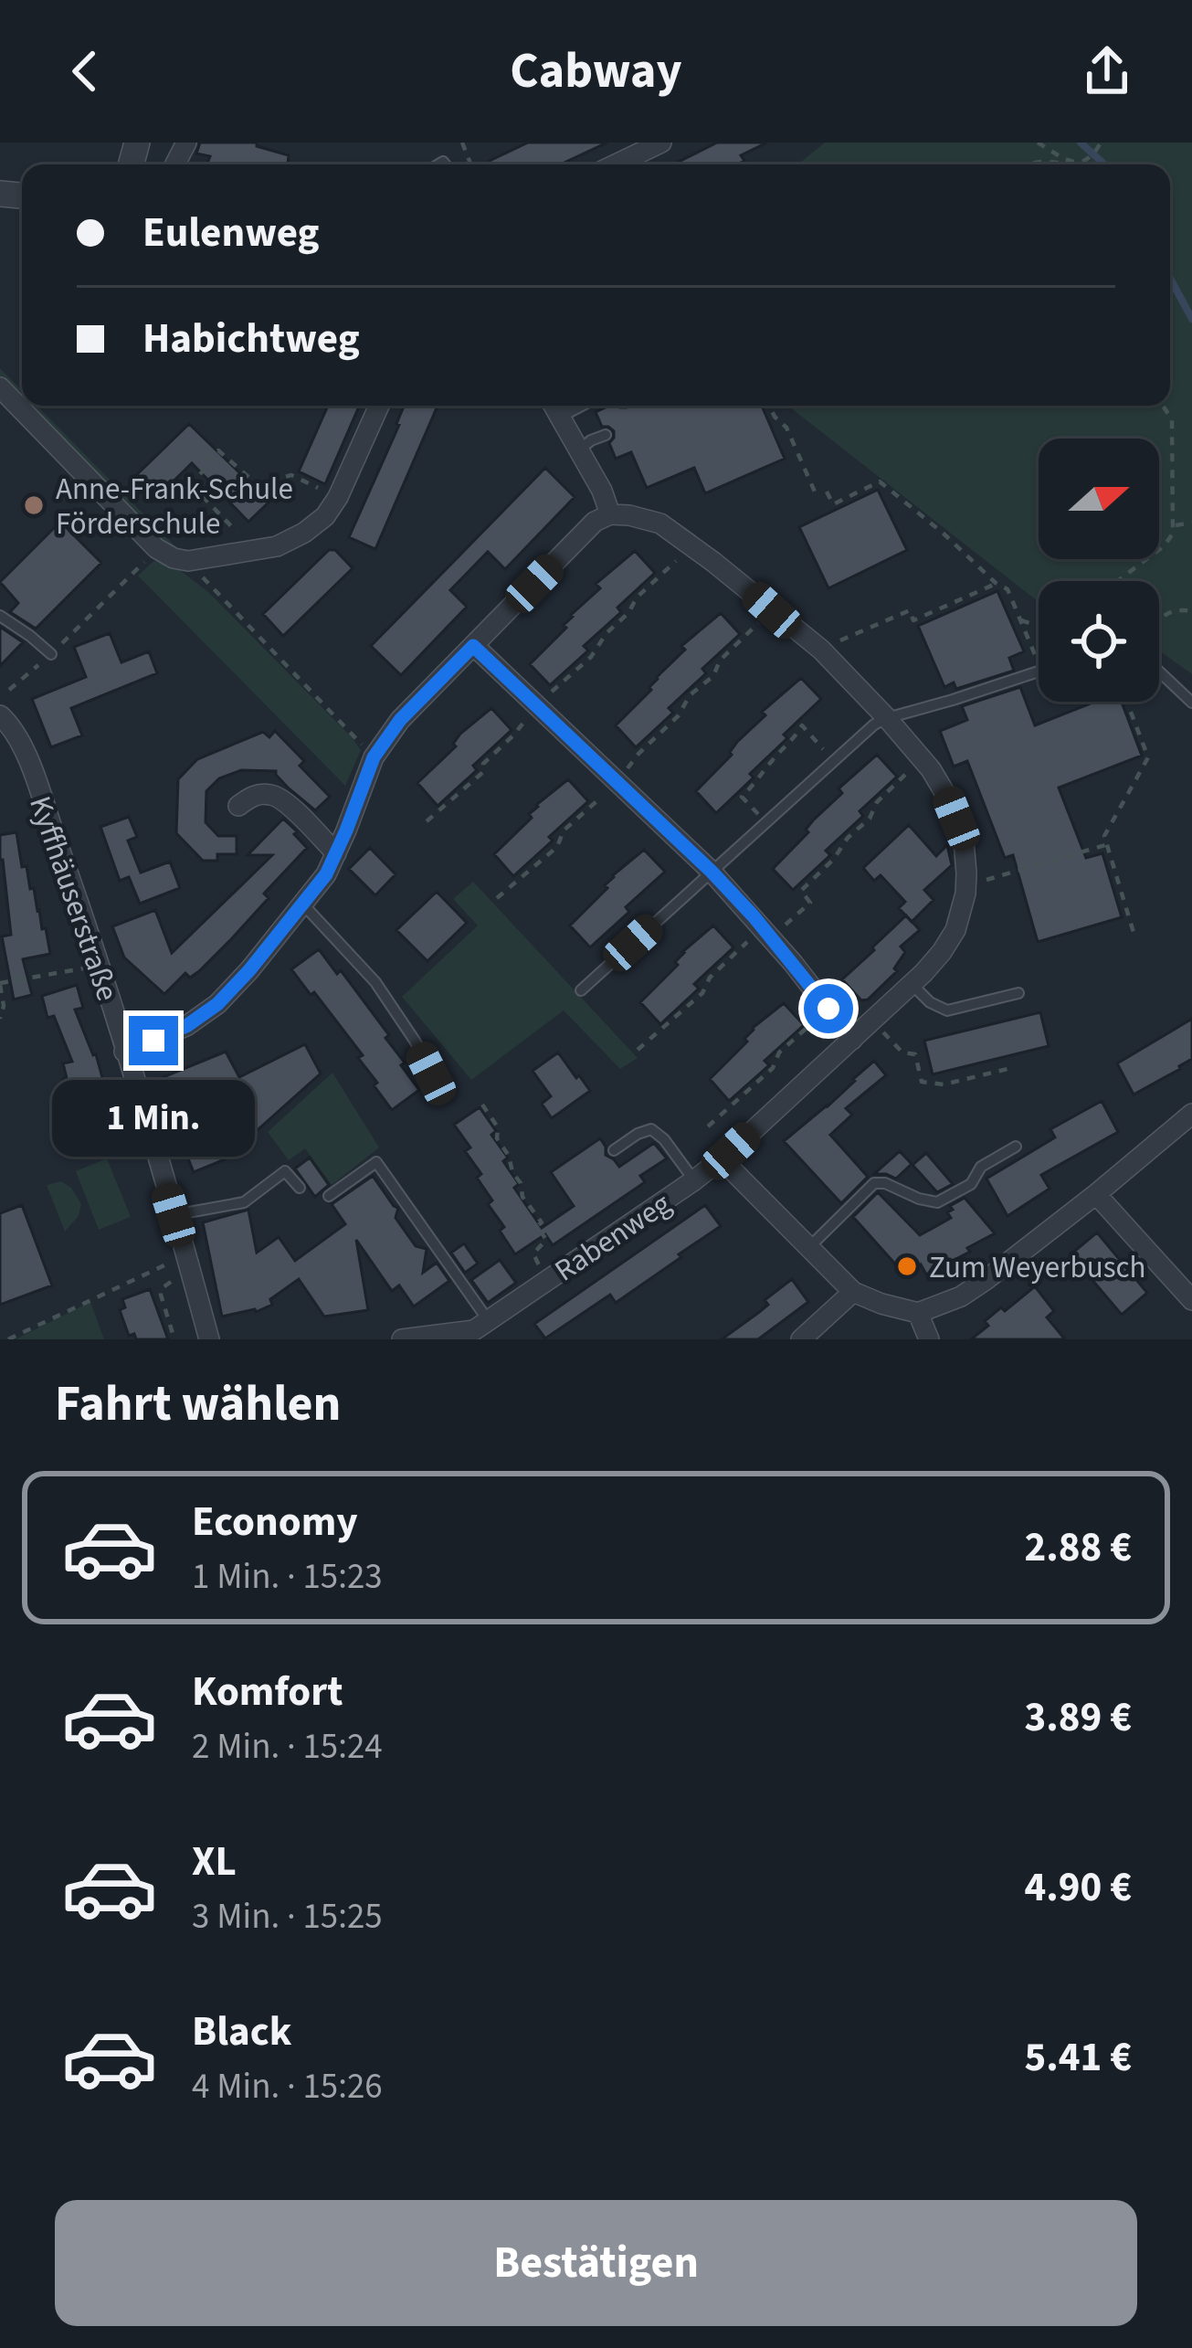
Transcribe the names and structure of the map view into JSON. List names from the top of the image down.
{
  "streets": {
    "street": ["Kyffhäuserstraße", "Rabenweg"]
  },
  "places": ["Anne-Frank-Schule Förderschule", "Zum Weyerbusch"],
  "north": "right",
  "page": {
    "header": "Cabway",
    "banner": ["Eulenweg", "Habichtweg"],
    "bubble": "1 Min.",
    "heading": "Fahrt wählen",
    "list": [
      {
        "name": "Economy",
        "note": "1 Min. · 15:23",
        "value": "2.88 €"
      },
      {
        "name": "Komfort",
        "note": "2 Min. · 15:24",
        "value": "3.89 €"
      },
      {
        "name": "XL",
        "note": "3 Min. · 15:25",
        "value": "4.90 €"
      },
      {
        "name": "Black",
        "note": "4 Min. · 15:26",
        "value": "5.41 €"
      }
    ],
    "buttons": "Bestätigen"
  }
}
